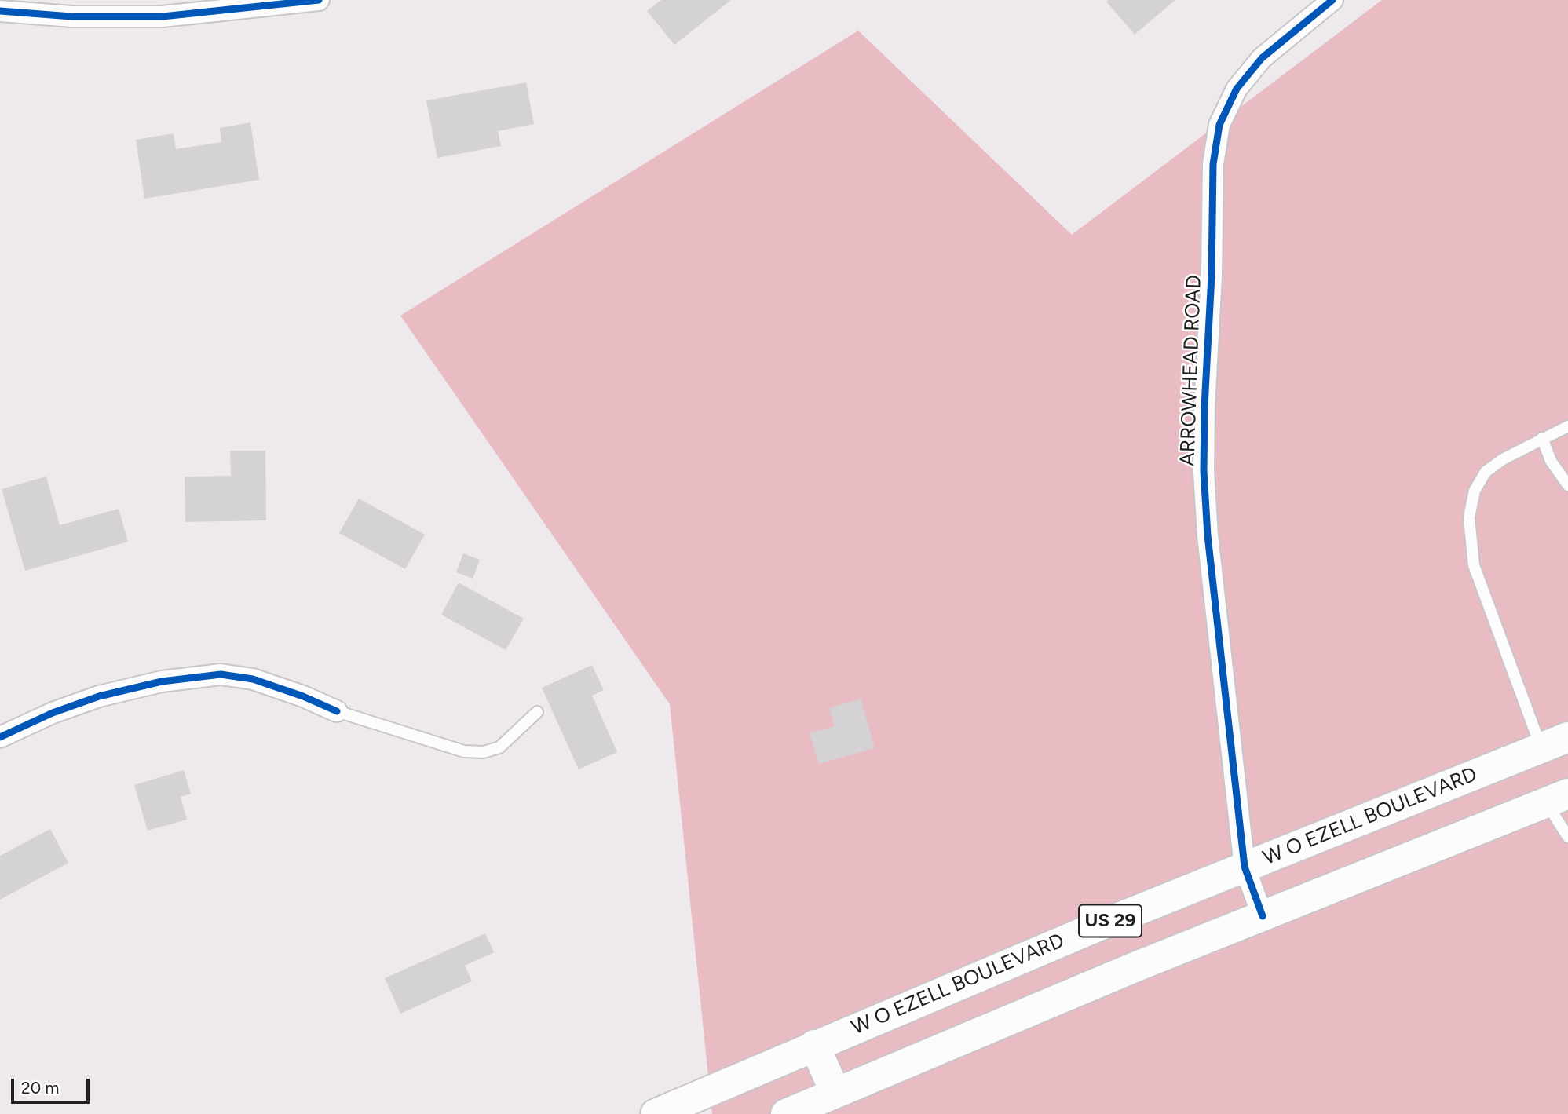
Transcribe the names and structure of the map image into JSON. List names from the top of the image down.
{
  "streets": {
    "main road": ["W O EZELL BOULEVARD", "US 29"],
    "street": ["ARROWHEAD ROAD"]
  },
  "crossings": [
    ["ARROWHEAD ROAD", "W O EZELL BOULEVARD"],
    ["ARROWHEAD ROAD", "US 29"]
  ],
  "scale_bar": "20 m"
}
